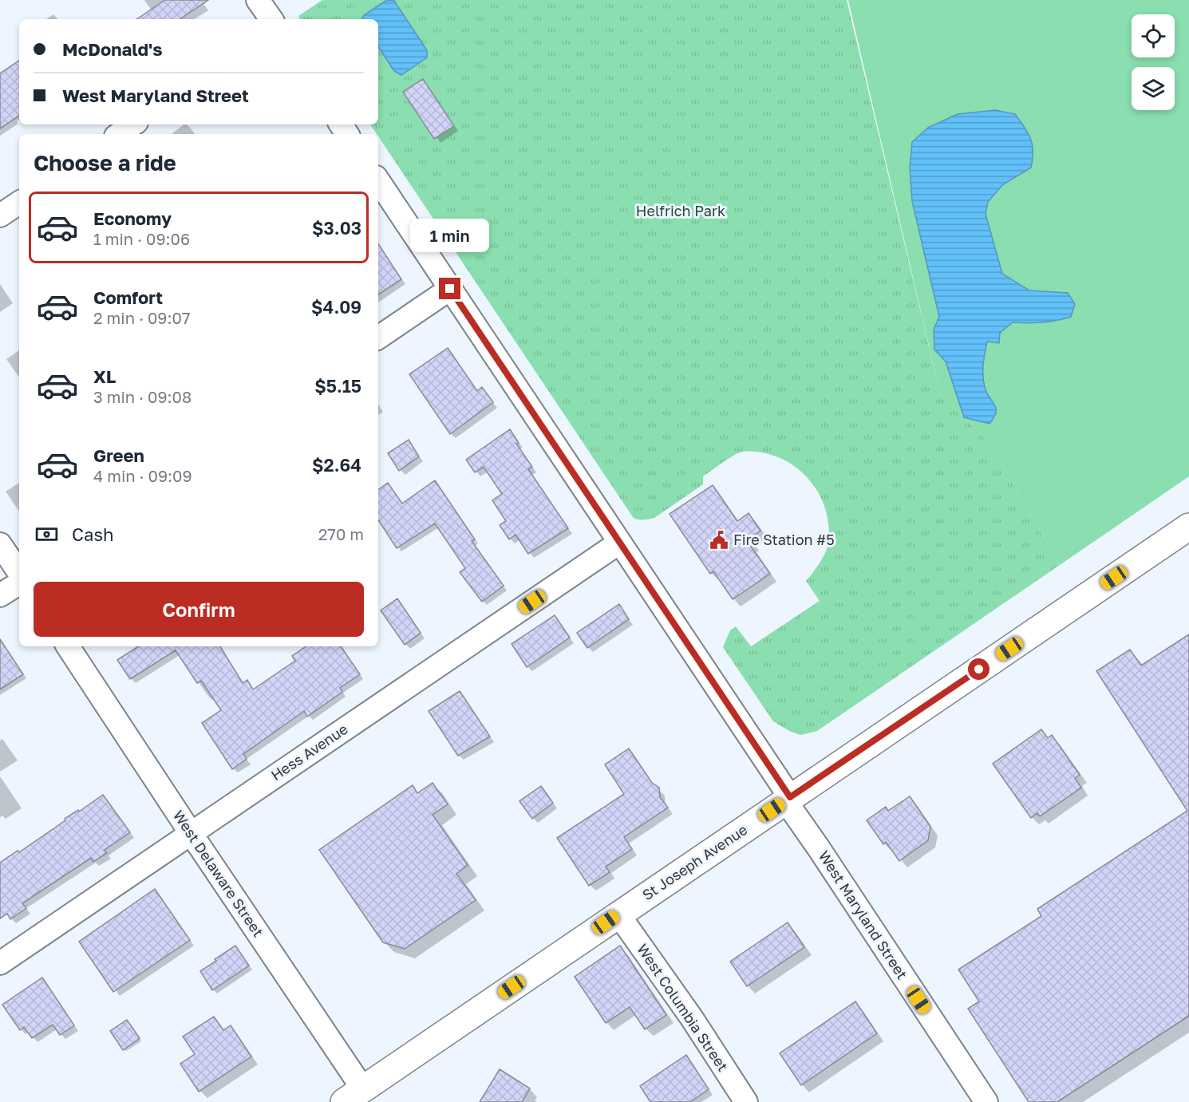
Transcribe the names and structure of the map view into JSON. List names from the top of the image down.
{
  "streets": {
    "main road": ["St Joseph Avenue"],
    "street": [
      "Hess Avenue",
      "West Delaware Street",
      "West Maryland Street",
      "West Columbia Street"
    ]
  },
  "crossings": [
    ["Hess Avenue", "West Delaware Street"],
    ["Hess Avenue", "West Maryland Street"],
    ["St Joseph Avenue", "West Delaware Street"],
    ["St Joseph Avenue", "West Maryland Street"],
    ["St Joseph Avenue", "West Columbia Street"]
  ],
  "parks": ["Helfrich Park"],
  "places": {
    "public building": ["Fire Station #5"]
  },
  "page": {
    "banner": ["McDonald's", "West Maryland Street"],
    "heading": "Choose a ride",
    "list": [
      {
        "name": "Economy",
        "note": "1 min · 09:06",
        "value": "$3.03"
      },
      {
        "name": "Comfort",
        "note": "2 min · 09:07",
        "value": "$4.09"
      },
      {
        "name": "XL",
        "note": "3 min · 09:08",
        "value": "$5.15"
      },
      {
        "name": "Green",
        "note": "4 min · 09:09",
        "value": "$2.64"
      }
    ],
    "bubble": "1 min",
    "pay": ["Cash", "270 m"],
    "buttons": "Confirm"
  }
}
